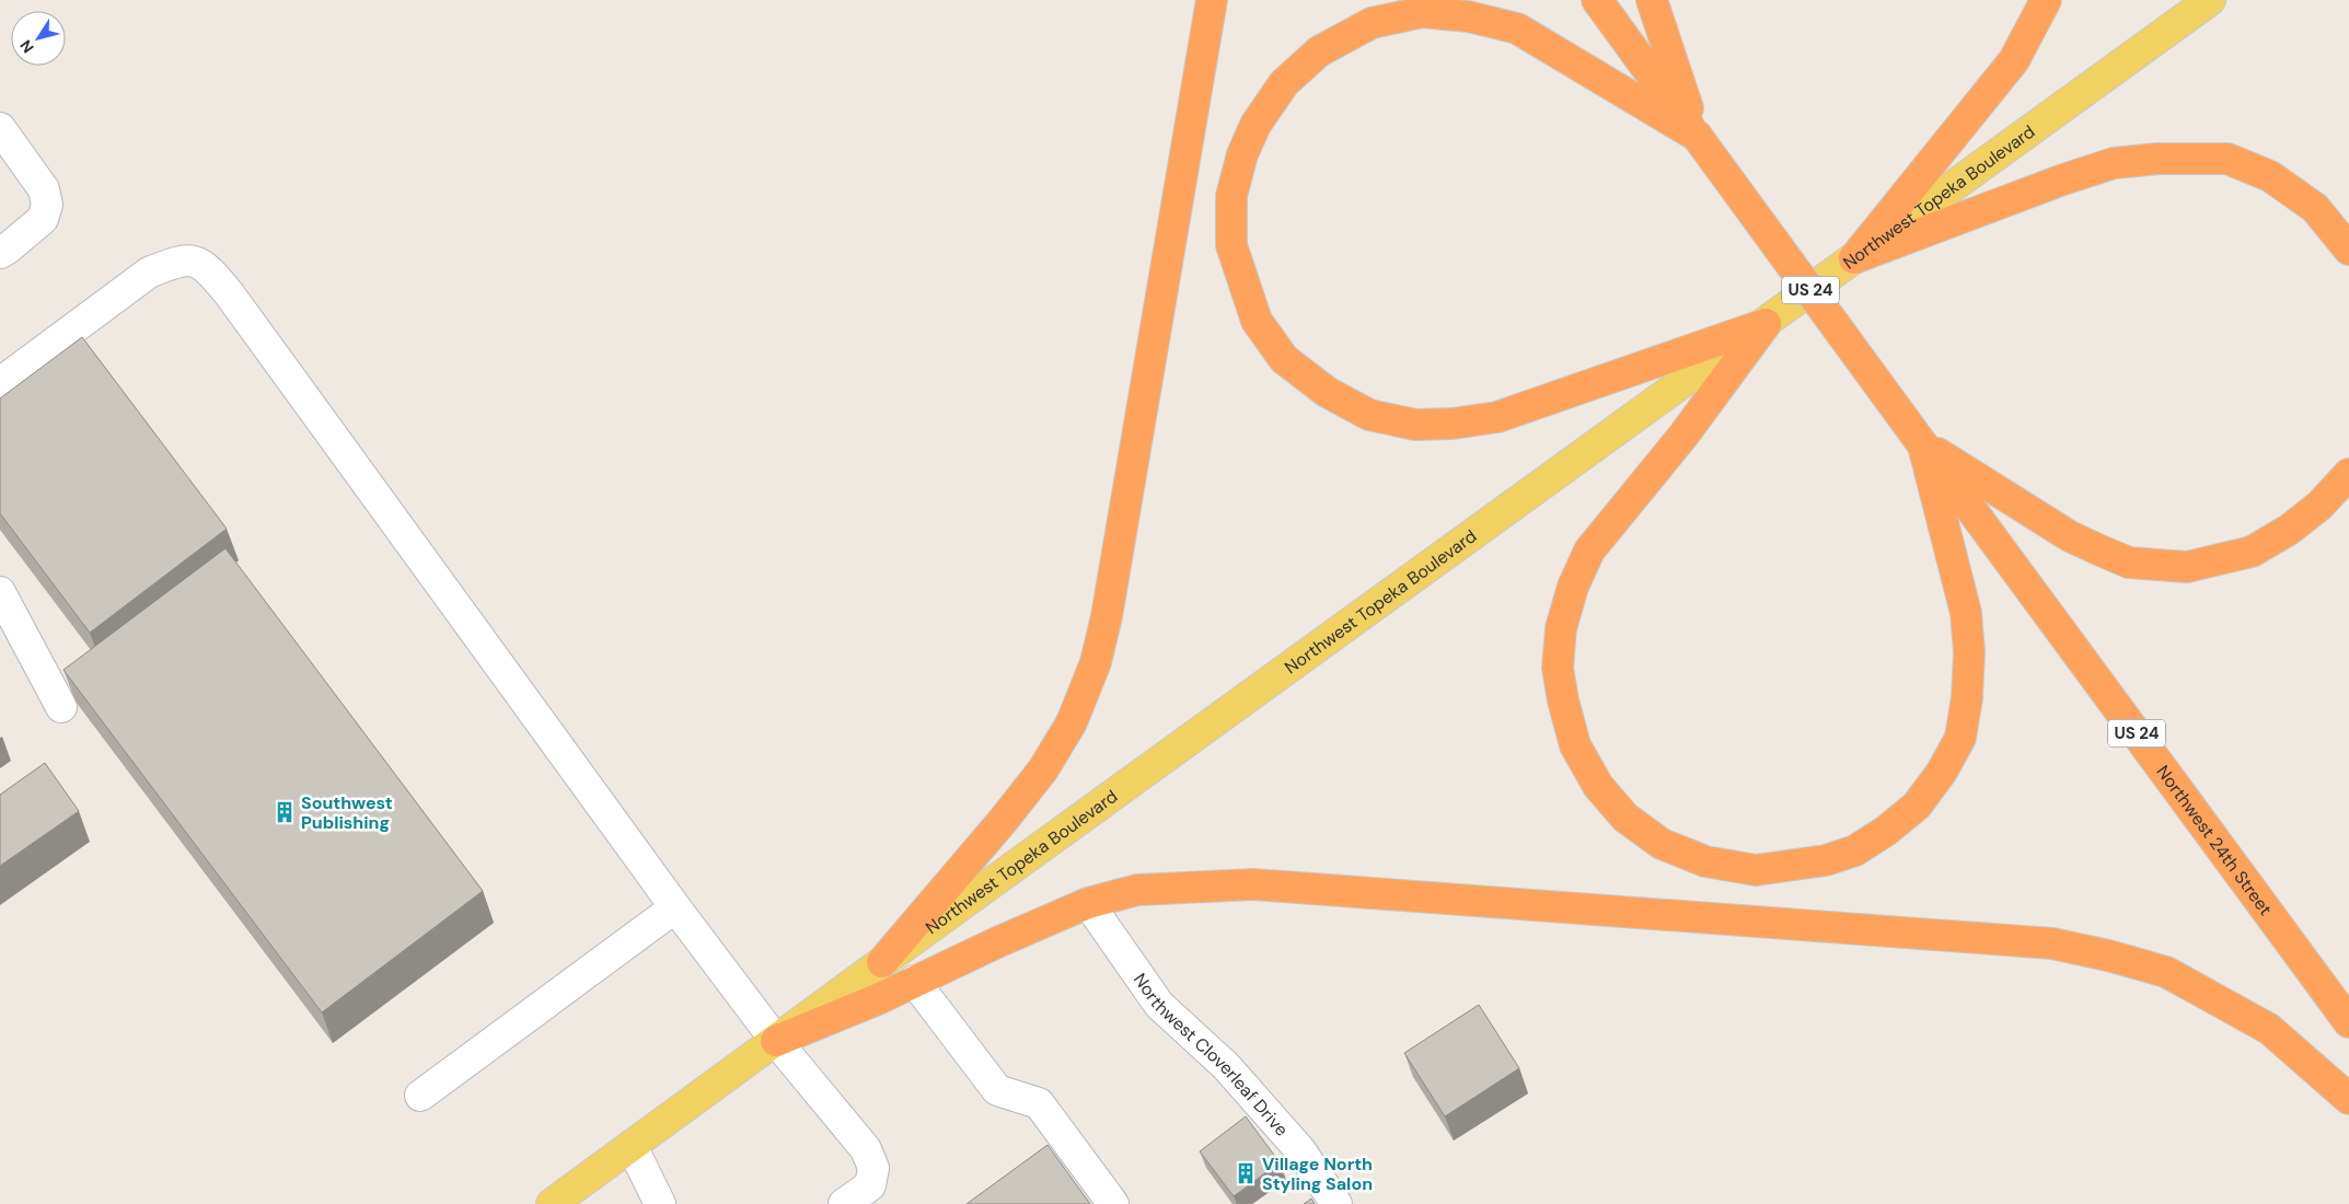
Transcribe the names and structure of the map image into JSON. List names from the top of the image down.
{
  "streets": {
    "highway": ["US 24", "Northwest 24th Street"],
    "main road": ["Northwest Topeka Boulevard"],
    "street": ["Northwest Cloverleaf Drive"]
  },
  "crossings": [
    ["US 24", "Northwest 24th Street"]
  ],
  "places": {
    "building": ["Southwest Publishing", "Village North Styling Salon"]
  },
  "north": "bottom left"
}
